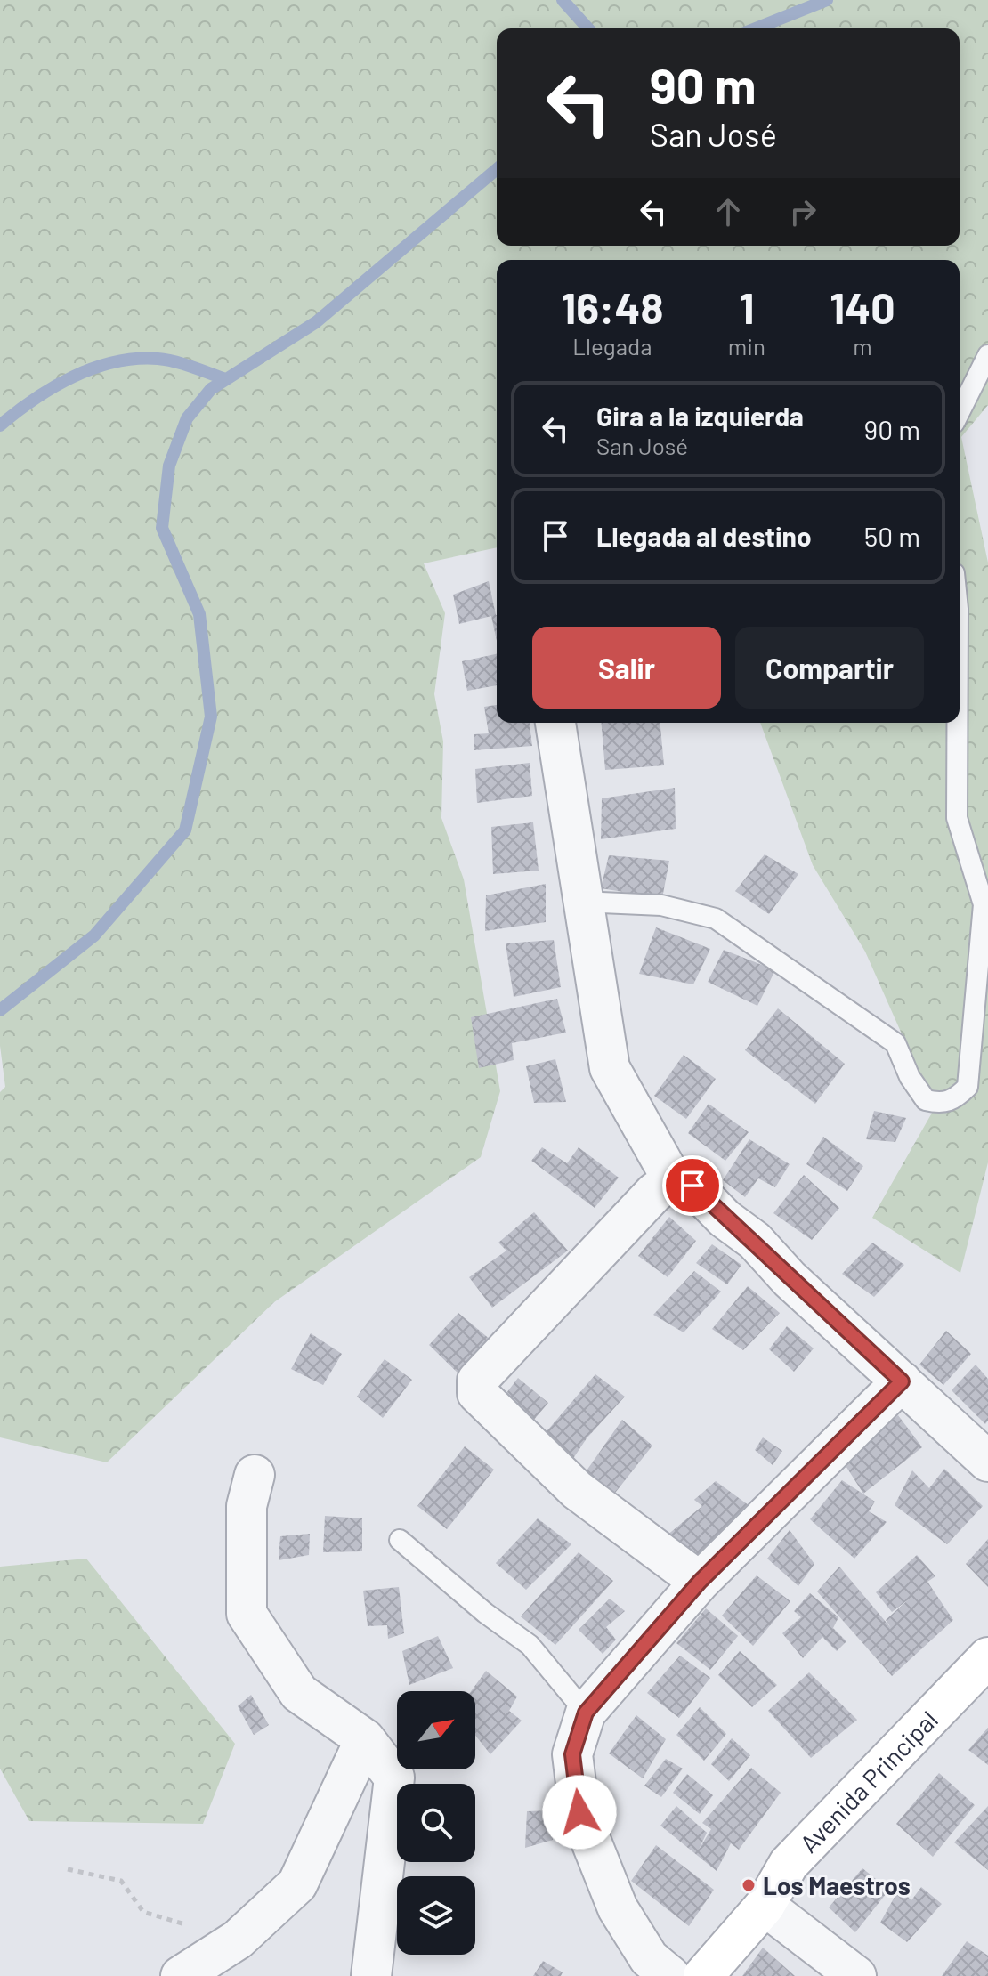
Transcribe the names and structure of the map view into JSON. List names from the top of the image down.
{
  "streets": {
    "street": ["Avenida Principal"]
  },
  "places": ["Los Maestros"],
  "north": "top right",
  "page": {
    "turn": ["90 m", "San José"],
    "eta": [
      "16:48",
      "Llegada",
      "1",
      "min",
      "140",
      "m"
    ],
    "list": [
      {
        "name": "Gira a la izquierda",
        "note": "San José",
        "value": "90 m"
      },
      {
        "name": "Llegada al destino",
        "value": "50 m"
      }
    ],
    "buttons": ["Salir", "Compartir"]
  }
}
